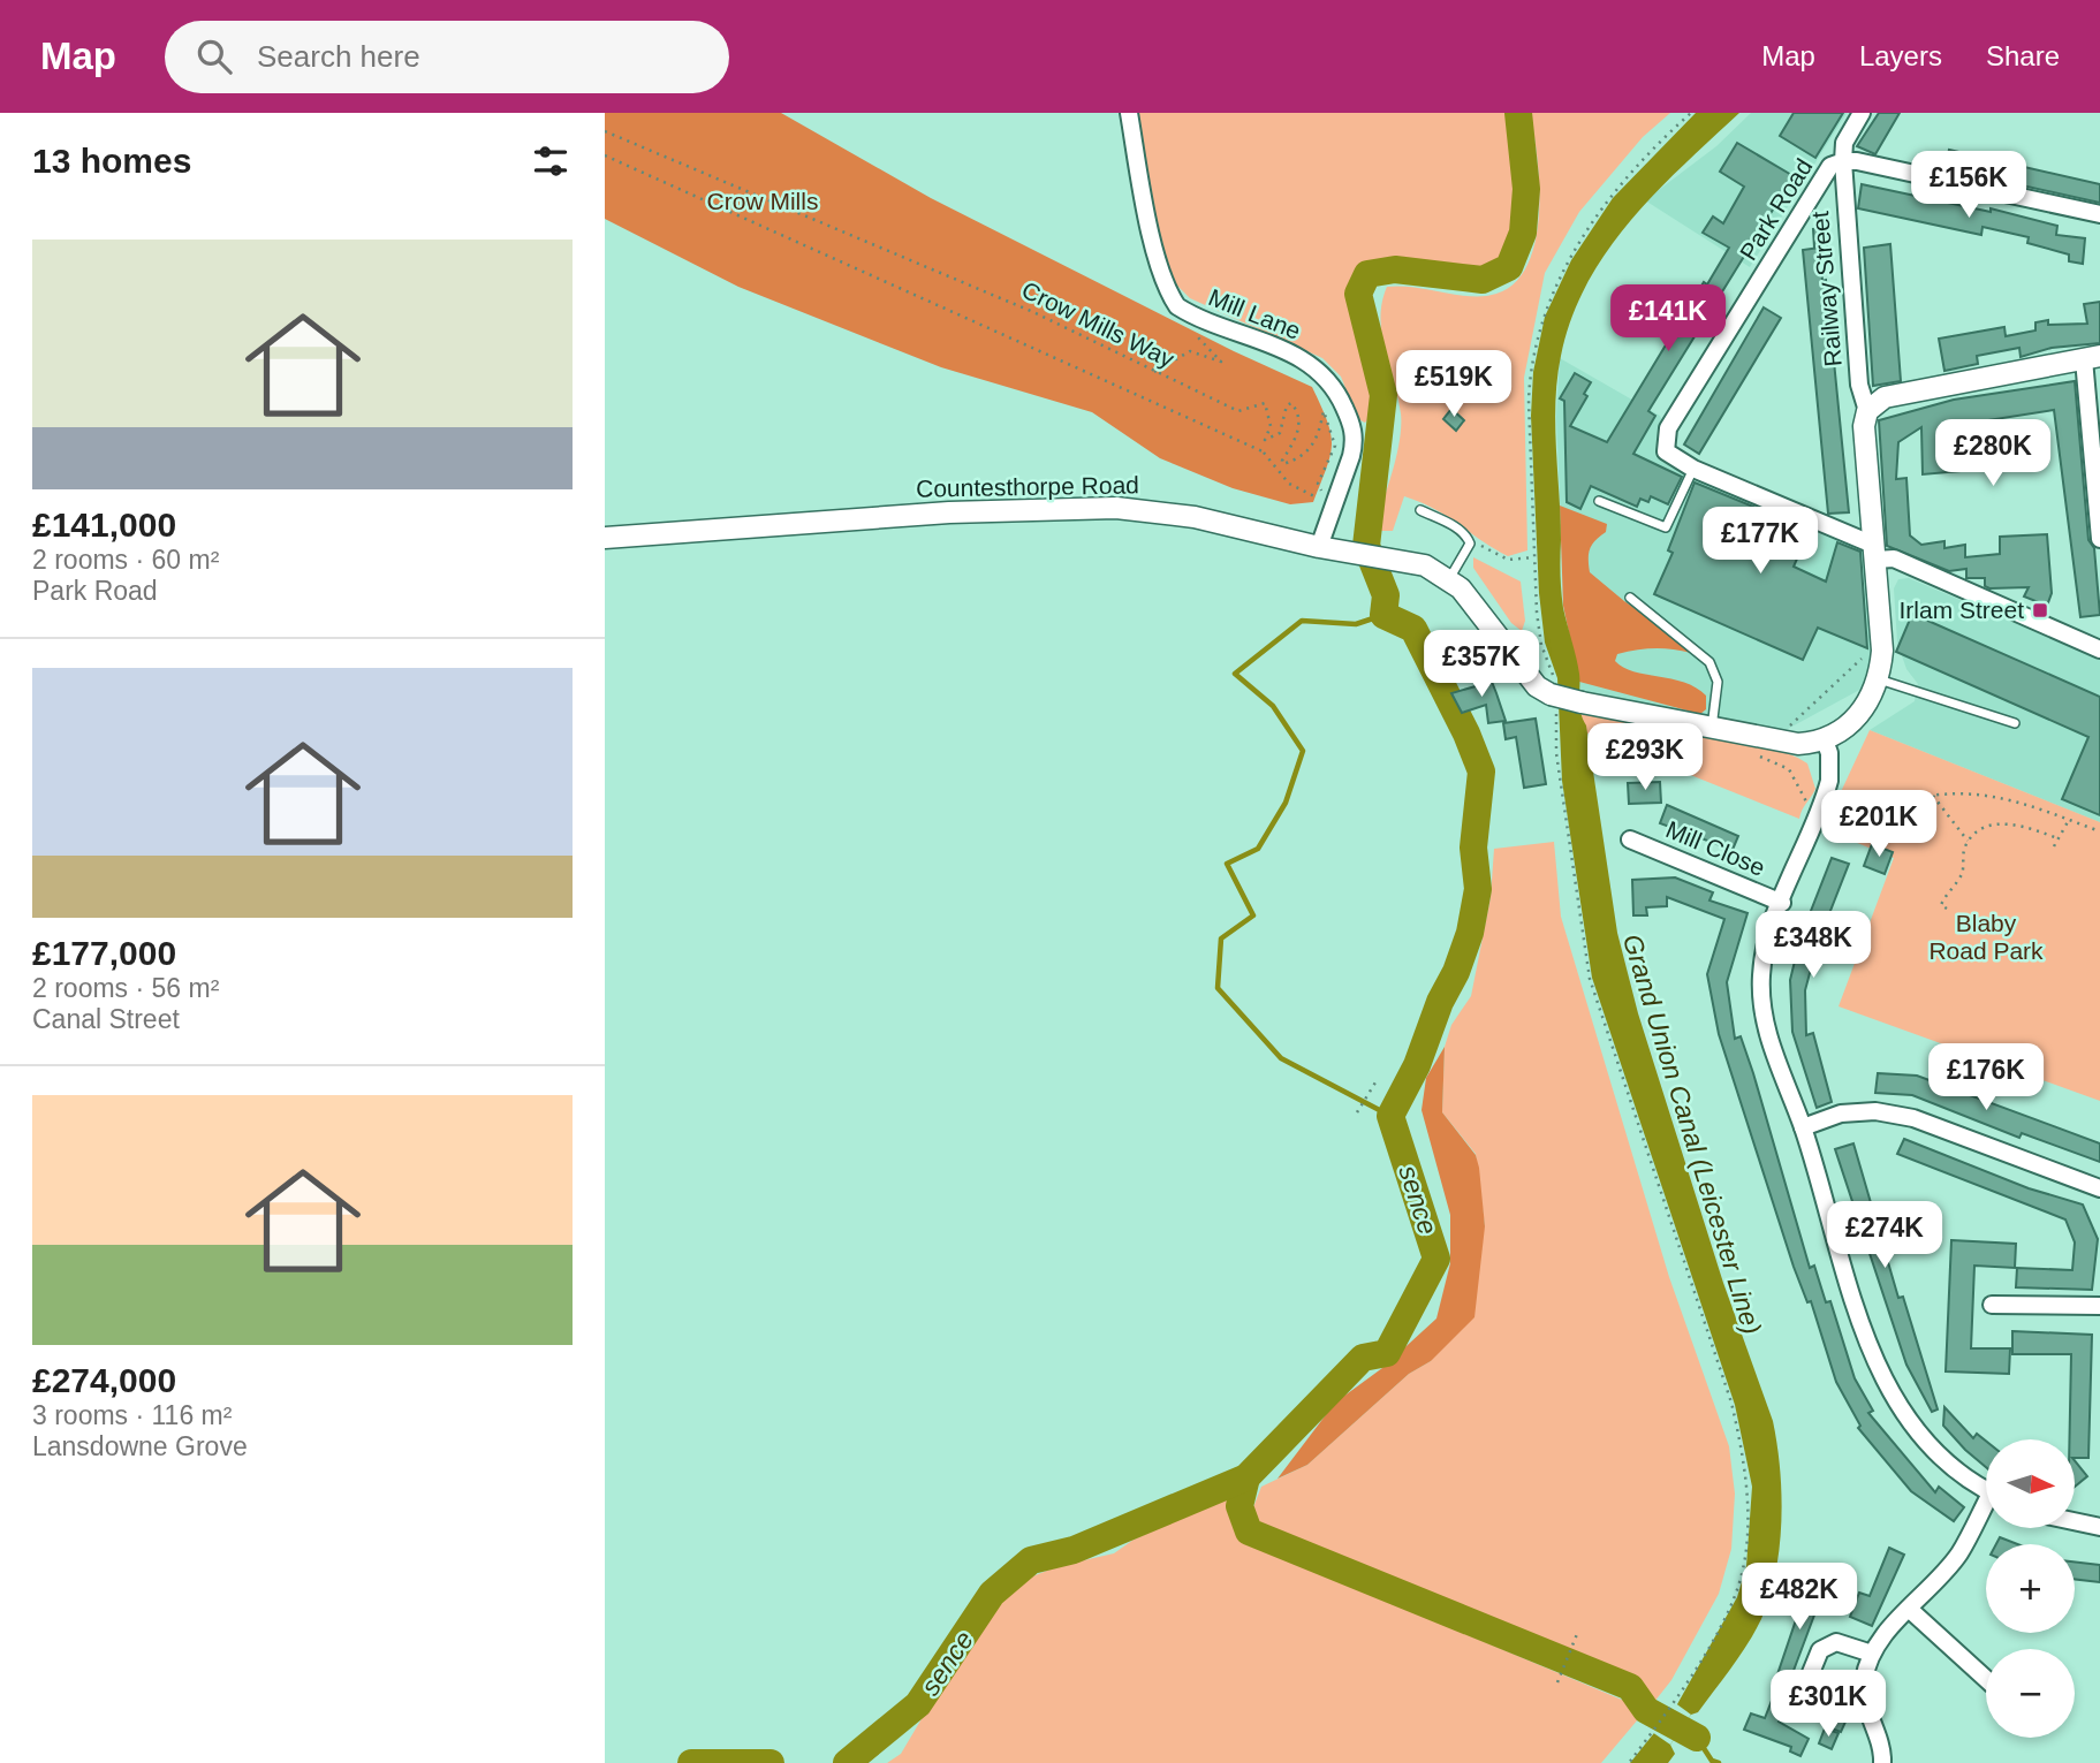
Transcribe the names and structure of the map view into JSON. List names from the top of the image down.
{
  "streets": {
    "street": [
      "Park Road",
      "Railway Street",
      "Mill Lane",
      "Countesthorpe Road",
      "Mill Close"
    ],
    "path": ["Crow Mills Way"]
  },
  "crossings": [
    ["Park Road", "Railway Street"],
    ["Mill Lane", "Crow Mills Way"],
    ["Mill Lane", "Countesthorpe Road"]
  ],
  "water": ["Grand Union Canal (Leicester Line)", "sence"],
  "parks": ["Crow Mills", "Blaby Road Park"],
  "places": {
    "transit": ["Irlam Street"]
  },
  "north": "right",
  "page": {
    "header": "Map",
    "search": "Search here",
    "nav": ["Map", "Layers", "Share"],
    "heading": "13 homes",
    "price": [
      "£156K",
      "£141K",
      "£519K",
      "£280K",
      "£177K",
      "£357K",
      "£293K",
      "£201K",
      "£348K",
      "£176K",
      "£274K",
      "£482K",
      "£301K"
    ],
    "list": [
      {
        "name": "£141,000",
        "note": "2 rooms · 60 m² · Park Road"
      },
      {
        "name": "£177,000",
        "note": "2 rooms · 56 m² · Canal Street"
      },
      {
        "name": "£274,000",
        "note": "3 rooms · 116 m² · Lansdowne Grove"
      }
    ],
    "map_buttons": ["+", "−"]
  }
}
